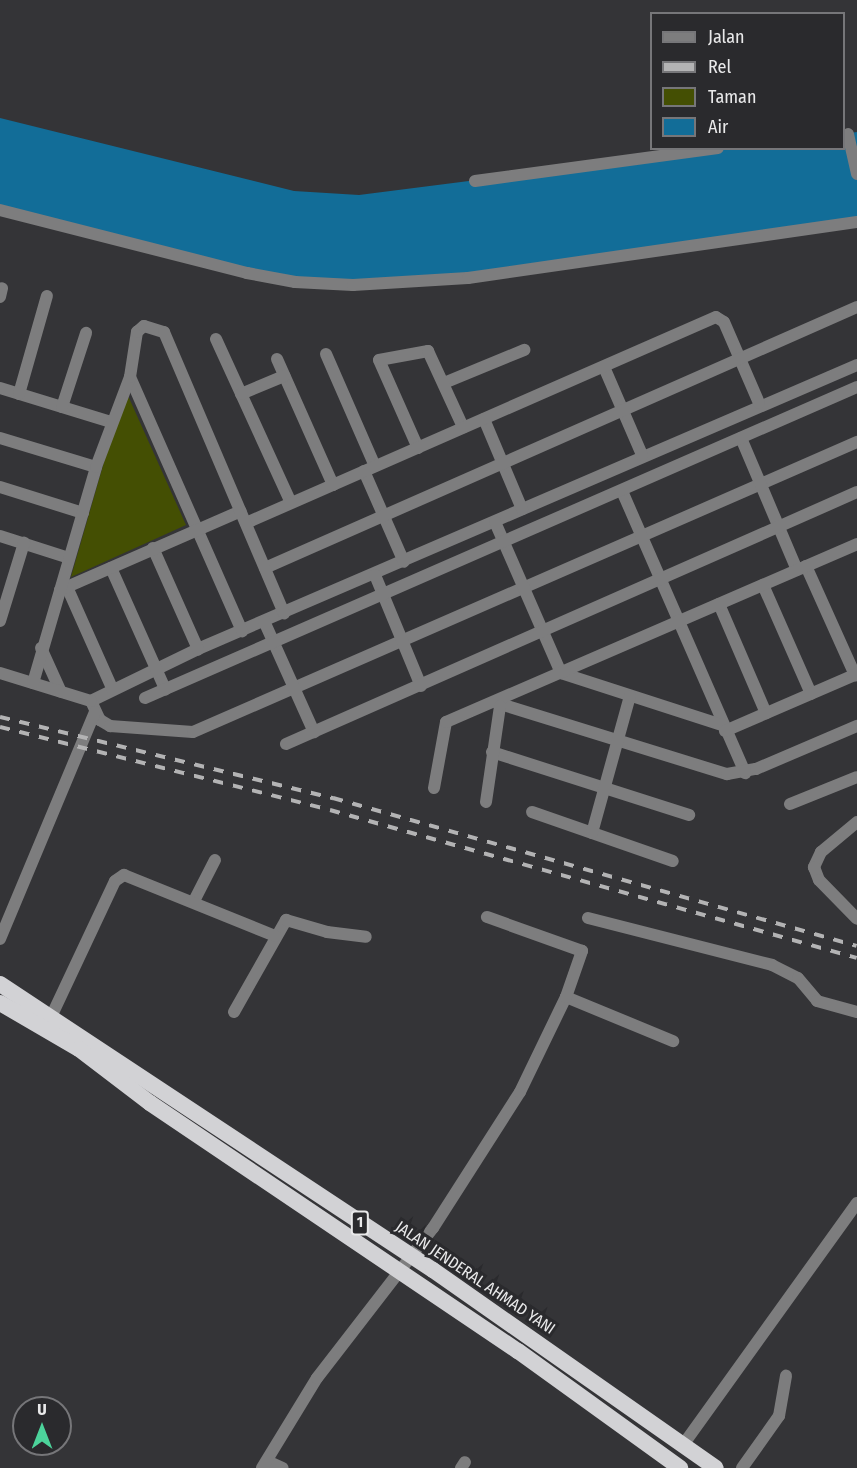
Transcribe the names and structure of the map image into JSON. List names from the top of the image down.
{
  "streets": {
    "highway": ["1", "JALAN JENDERAL AHMAD YANI"]
  },
  "legend": [
    "Jalan",
    "Rel",
    "Taman",
    "Air"
  ],
  "north": "top"
}
